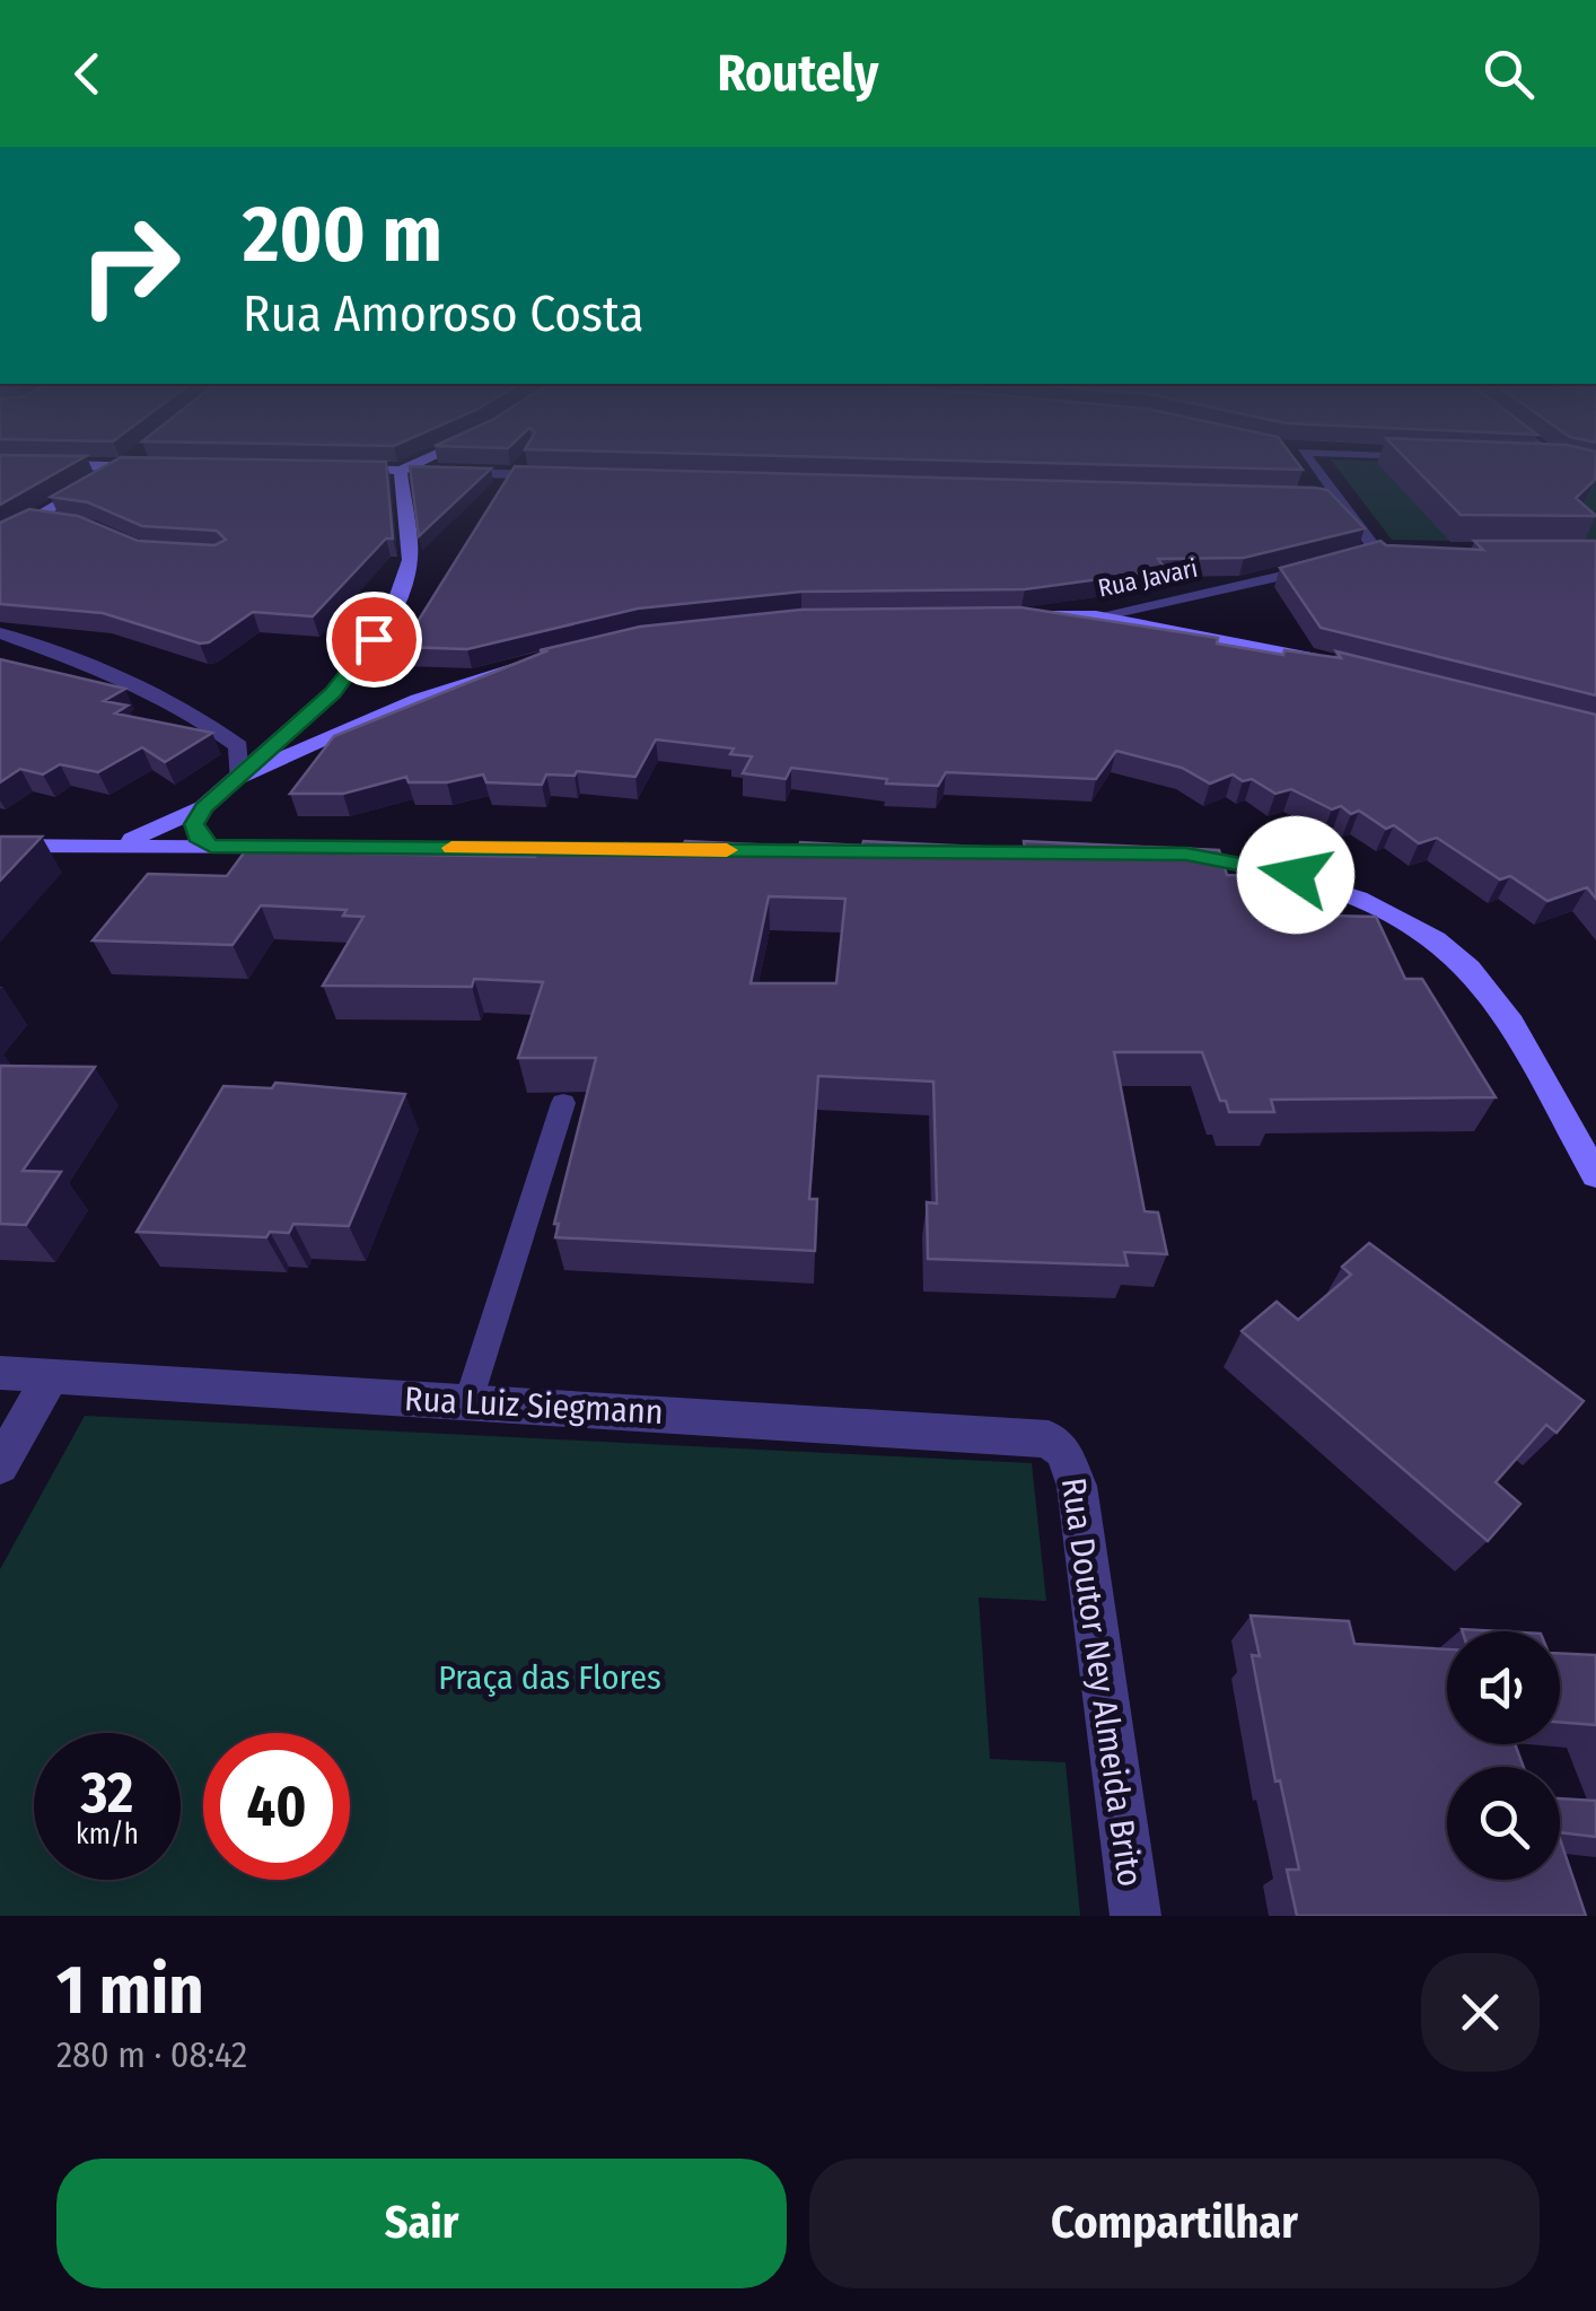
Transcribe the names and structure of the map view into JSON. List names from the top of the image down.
{
  "streets": {
    "street": ["Rua Javari", "Rua Luiz Siegmann", "Rua Doutor Ney Almeida Brito"]
  },
  "crossings": [
    ["Rua Luiz Siegmann", "Rua Doutor Ney Almeida Brito"]
  ],
  "parks": ["Praça das Flores"],
  "page": {
    "header": "Routely",
    "turn": ["200 m", "Rua Amoroso Costa"],
    "speed": "32 km/h",
    "limit": "40",
    "heading": ["1 min", "280 m · 08:42"],
    "buttons": ["Sair", "Compartilhar"]
  }
}
